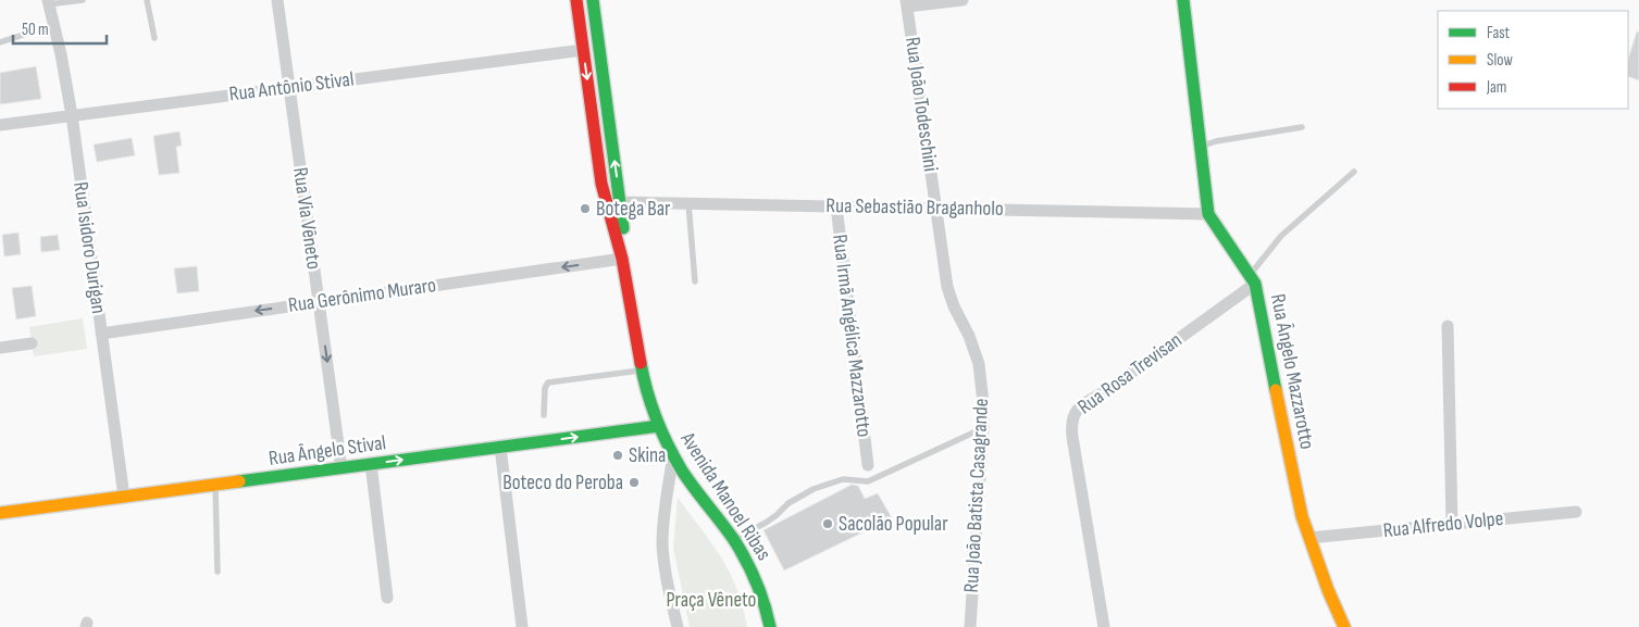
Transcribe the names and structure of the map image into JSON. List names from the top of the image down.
{
  "streets": {
    "street": [
      "Rua Antônio Stival",
      "Rua João Todeschini",
      "Rua Sebastião Braganholo",
      "Rua Via Vêneto",
      "Rua Isidoro Durigan",
      "Rua Gerônimo Muraro",
      "Rua Irmã Angélica Mazzarotto",
      "Rua Ângelo Mazzarotto",
      "Rua Rosa Trevisan",
      "Rua Ângelo Stival",
      "Rua João Batista Casagrande",
      "Avenida Manoel Ribas",
      "Rua Alfredo Volpe"
    ]
  },
  "crossings": [
    ["Rua Antônio Stival", "Rua Via Vêneto"],
    ["Rua Antônio Stival", "Rua Isidoro Durigan"],
    ["Rua Antônio Stival", "Avenida Manoel Ribas"],
    ["Rua João Todeschini", "Rua Sebastião Braganholo"],
    ["Rua João Todeschini", "Rua João Batista Casagrande"],
    ["Rua Sebastião Braganholo", "Rua Irmã Angélica Mazzarotto"],
    ["Rua Sebastião Braganholo", "Rua Ângelo Mazzarotto"],
    ["Rua Sebastião Braganholo", "Avenida Manoel Ribas"],
    ["Rua Via Vêneto", "Rua Gerônimo Muraro"],
    ["Rua Via Vêneto", "Rua Ângelo Stival"],
    ["Rua Isidoro Durigan", "Rua Gerônimo Muraro"],
    ["Rua Isidoro Durigan", "Rua Ângelo Stival"],
    ["Rua Gerônimo Muraro", "Avenida Manoel Ribas"],
    ["Rua Ângelo Mazzarotto", "Rua Rosa Trevisan"],
    ["Rua Ângelo Mazzarotto", "Rua Alfredo Volpe"],
    ["Rua Ângelo Stival", "Avenida Manoel Ribas"]
  ],
  "one_way": ["Rua Via Vêneto", "Rua Gerônimo Muraro", "Rua Ângelo Stival"],
  "parks": ["Praça Vêneto"],
  "places": [
    "Botega Bar",
    "Skina",
    "Boteco do Peroba",
    "Sacolão Popular"
  ],
  "legend": ["Fast", "Slow", "Jam"],
  "scale_bar": "50 m"
}
